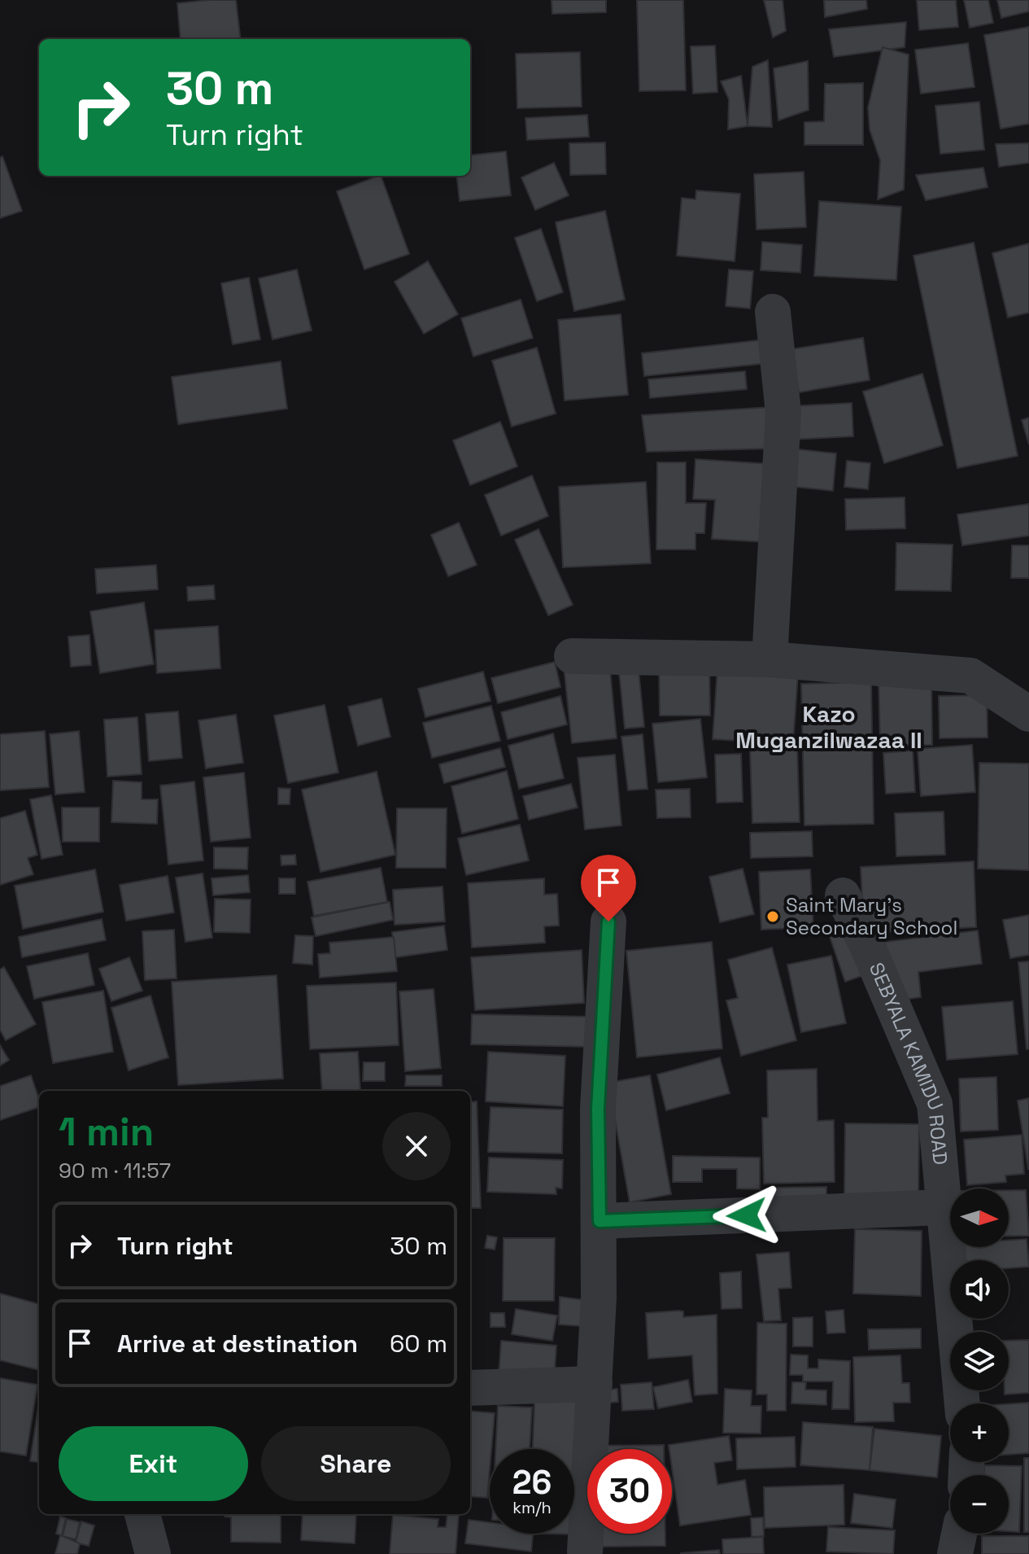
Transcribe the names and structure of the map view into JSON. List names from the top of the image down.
{
  "streets": {
    "street": ["SEBYALA KAMIDU ROAD"]
  },
  "districts": ["Kazo Muganzilwazaa II"],
  "places": ["Saint Mary's Secondary School"],
  "north": "right",
  "page": {
    "turn": ["30 m", "Turn right"],
    "heading": ["1 min", "90 m · 11:57"],
    "map_buttons": ["+", "−"],
    "list": [
      {
        "name": "Turn right",
        "value": "30 m"
      },
      {
        "name": "Arrive at destination",
        "value": "60 m"
      }
    ],
    "buttons": ["Exit", "Share"],
    "speed": "26 km/h",
    "limit": "30"
  }
}
